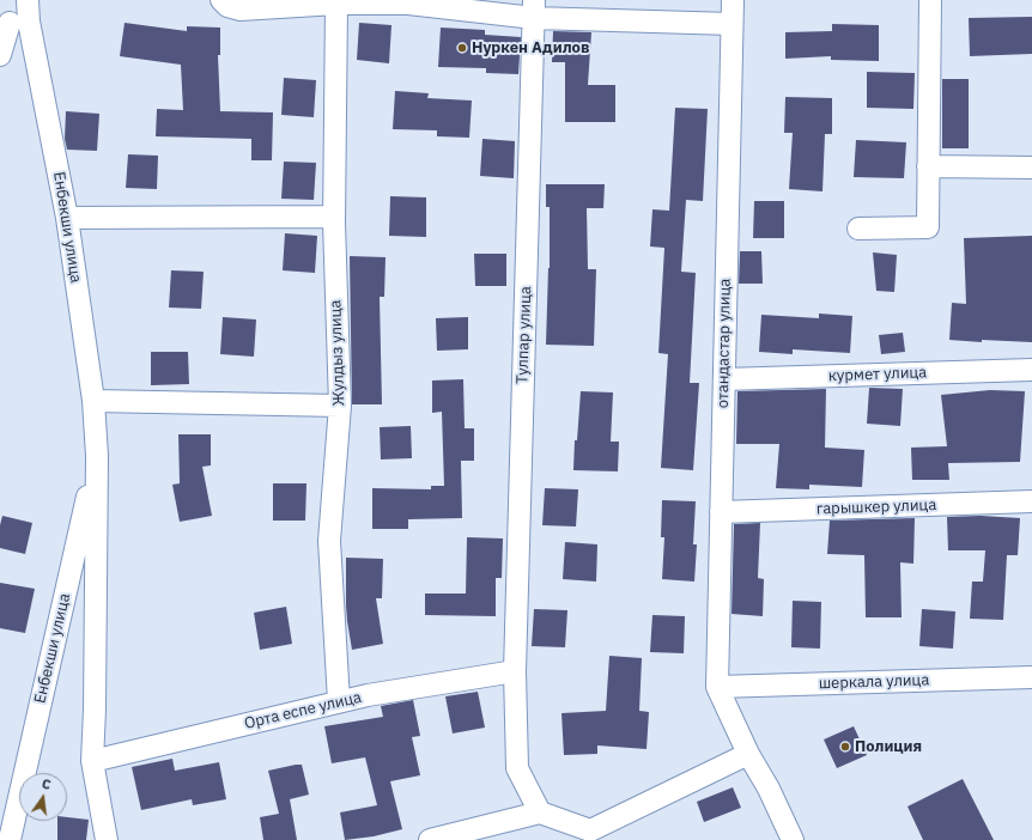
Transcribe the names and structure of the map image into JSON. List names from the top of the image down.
{
  "streets": {
    "street": [
      "Енбекши улица",
      "Тулпар улица",
      "отандастар улица",
      "Жулдыз улица",
      "курмет улица",
      "гарышкер улица",
      "шеркала улица",
      "Орта еспе улица"
    ]
  },
  "crossings": [
    ["Енбекши улица", "Орта еспе улица"],
    ["Тулпар улица", "Орта еспе улица"],
    ["отандастар улица", "курмет улица"],
    ["отандастар улица", "гарышкер улица"],
    ["отандастар улица", "шеркала улица"],
    ["Жулдыз улица", "Орта еспе улица"]
  ],
  "places": ["Нуркен Адилов", "Полиция"],
  "north": "top"
}
